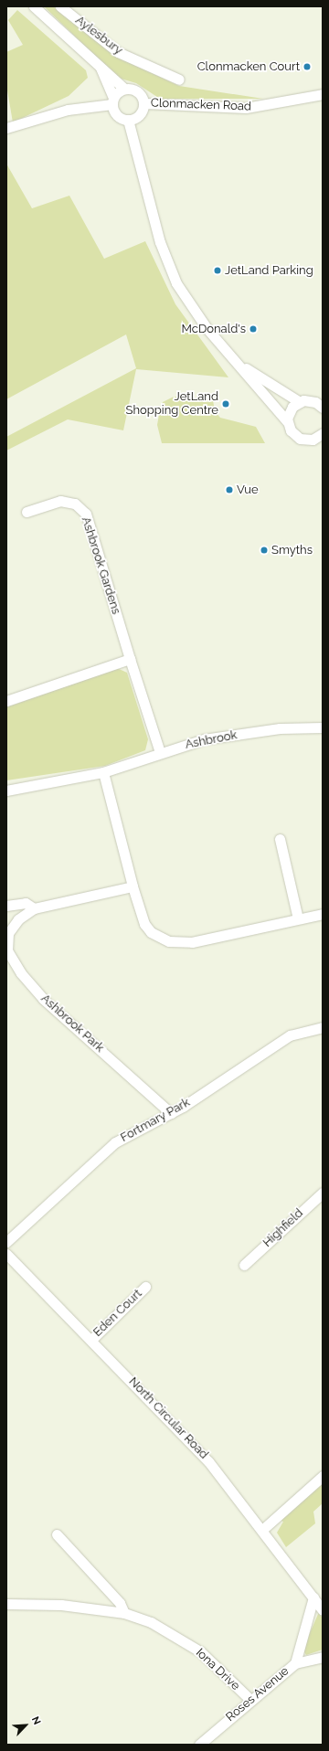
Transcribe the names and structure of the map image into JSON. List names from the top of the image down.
{
  "streets": {
    "street": [
      "Aylesbury",
      "Clonmacken Road",
      "Ashbrook Gardens",
      "Ashbrook",
      "Ashbrook Park",
      "Fortmary Park",
      "Highfield",
      "Eden Court",
      "North Circular Road",
      "Iona Drive",
      "Roses Avenue"
    ]
  },
  "crossings": [
    ["Ashbrook Gardens", "Ashbrook"],
    ["Ashbrook Park", "Fortmary Park"],
    ["Eden Court", "North Circular Road"],
    ["Iona Drive", "Roses Avenue"]
  ],
  "places": [
    "Clonmacken Court",
    "JetLand Parking",
    "McDonald's",
    "JetLand Shopping Centre",
    "Vue",
    "Smyths"
  ],
  "north": "top right"
}
